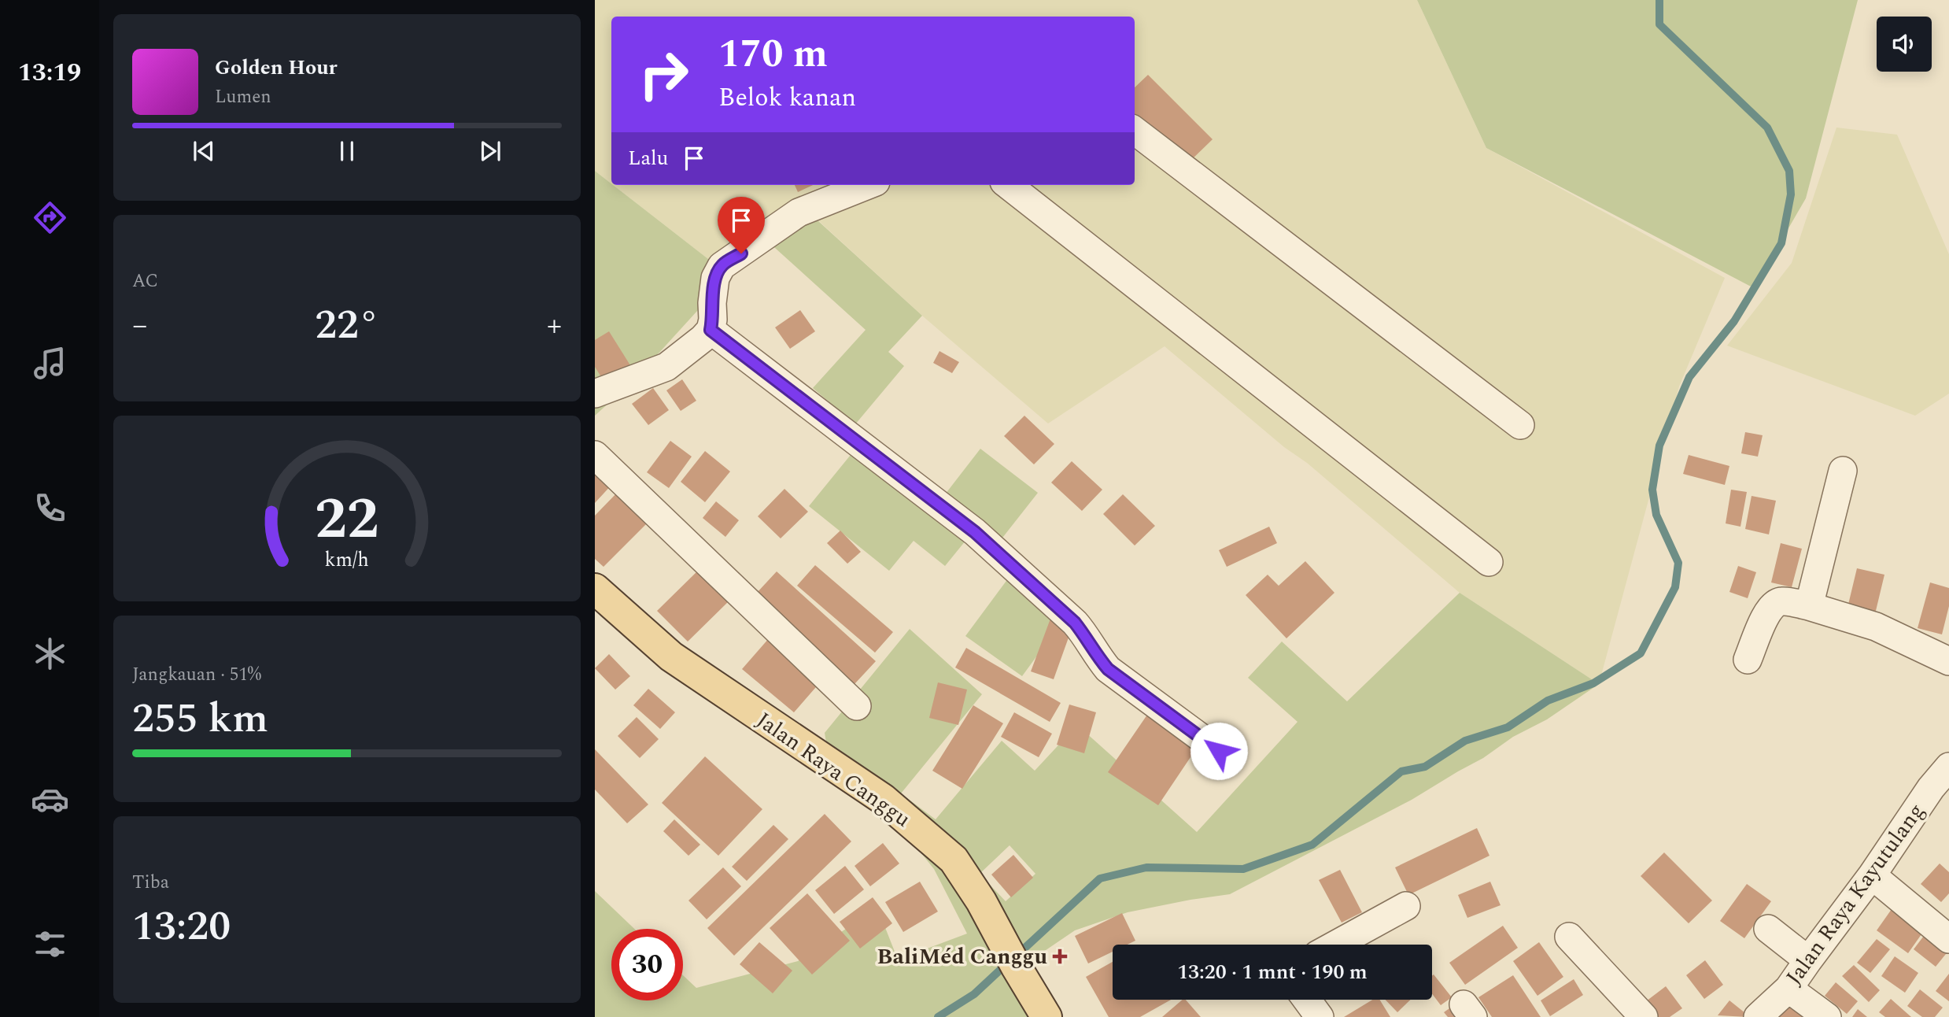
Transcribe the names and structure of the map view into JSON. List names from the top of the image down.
{
  "streets": {
    "main road": ["Jalan Raya Canggu"],
    "street": ["Jalan Raya Kayutulang"]
  },
  "places": {
    "health": ["BaliMéd Canggu"]
  },
  "page": {
    "tabs": "13:19",
    "turn": ["170 m", "Belok kanan"],
    "song": ["Golden Hour", "Lumen"],
    "then": "Lalu",
    "tile": [
      "AC",
      ["Jangkauan · 51%", "255 km"],
      ["Tiba", "13:20"]
    ],
    "heat": ["−", "22°", "+"],
    "limit": "30",
    "trip": "13:20 · 1 mnt · 190 m",
    "gauge": ["22", "km/h"]
  }
}
